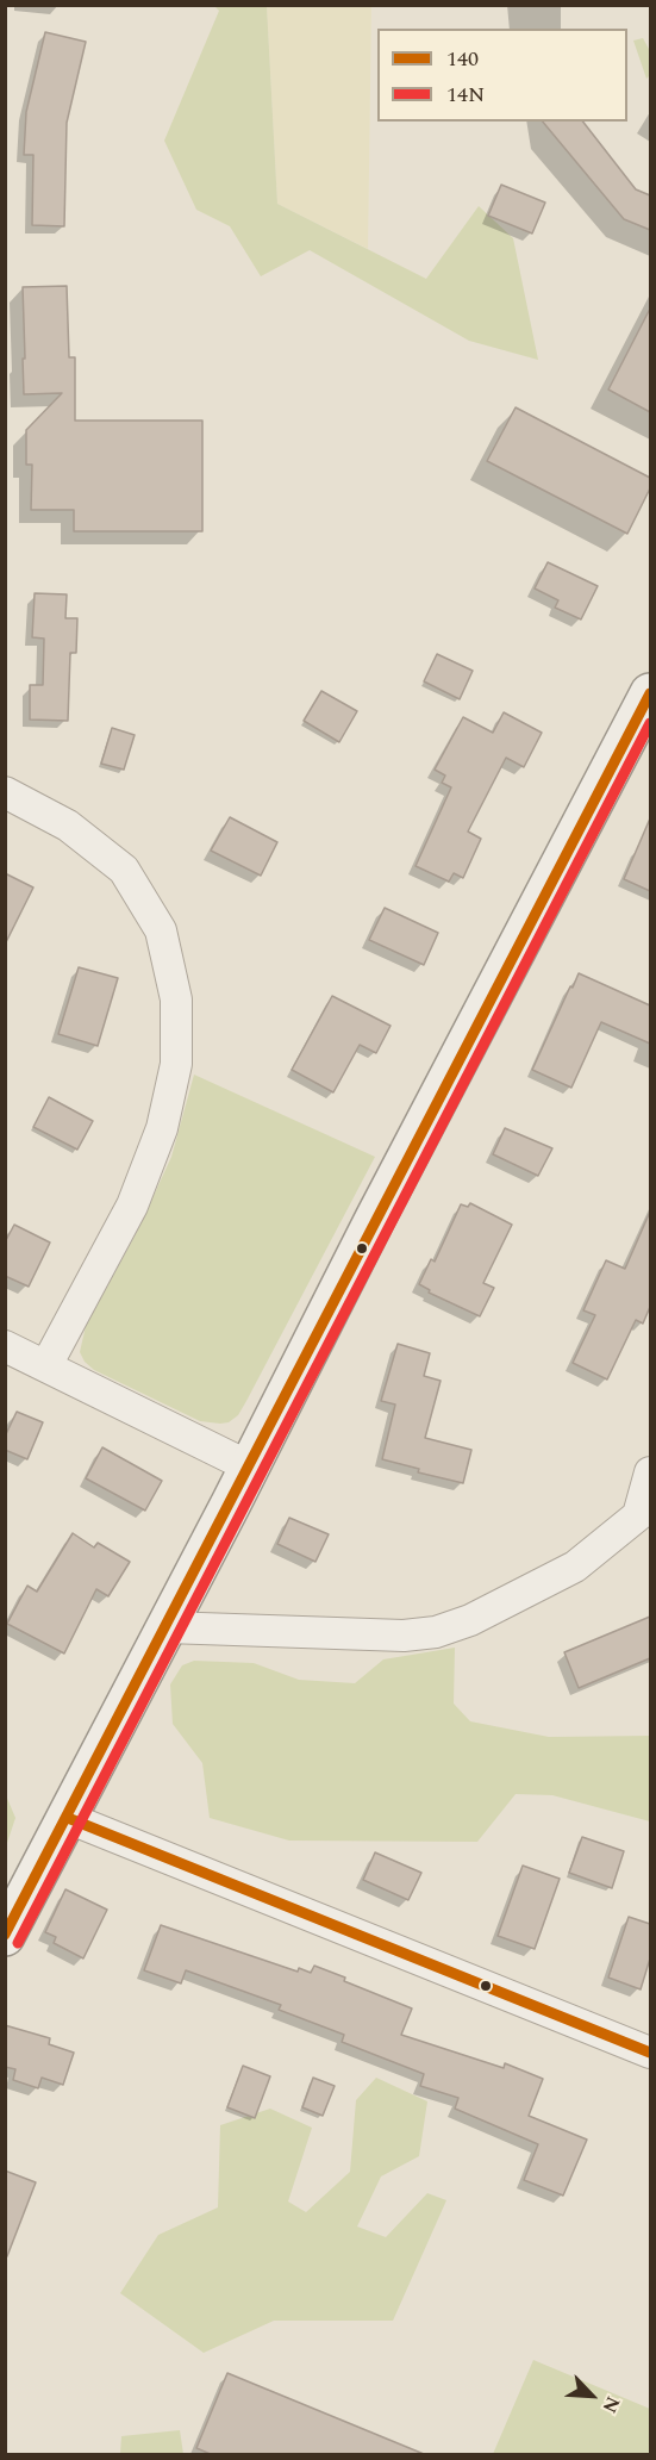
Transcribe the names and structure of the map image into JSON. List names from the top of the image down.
{
  "lines": ["transit line 140", "transit line 14N"],
  "legend": ["140", "14N"],
  "north": "bottom right"
}
